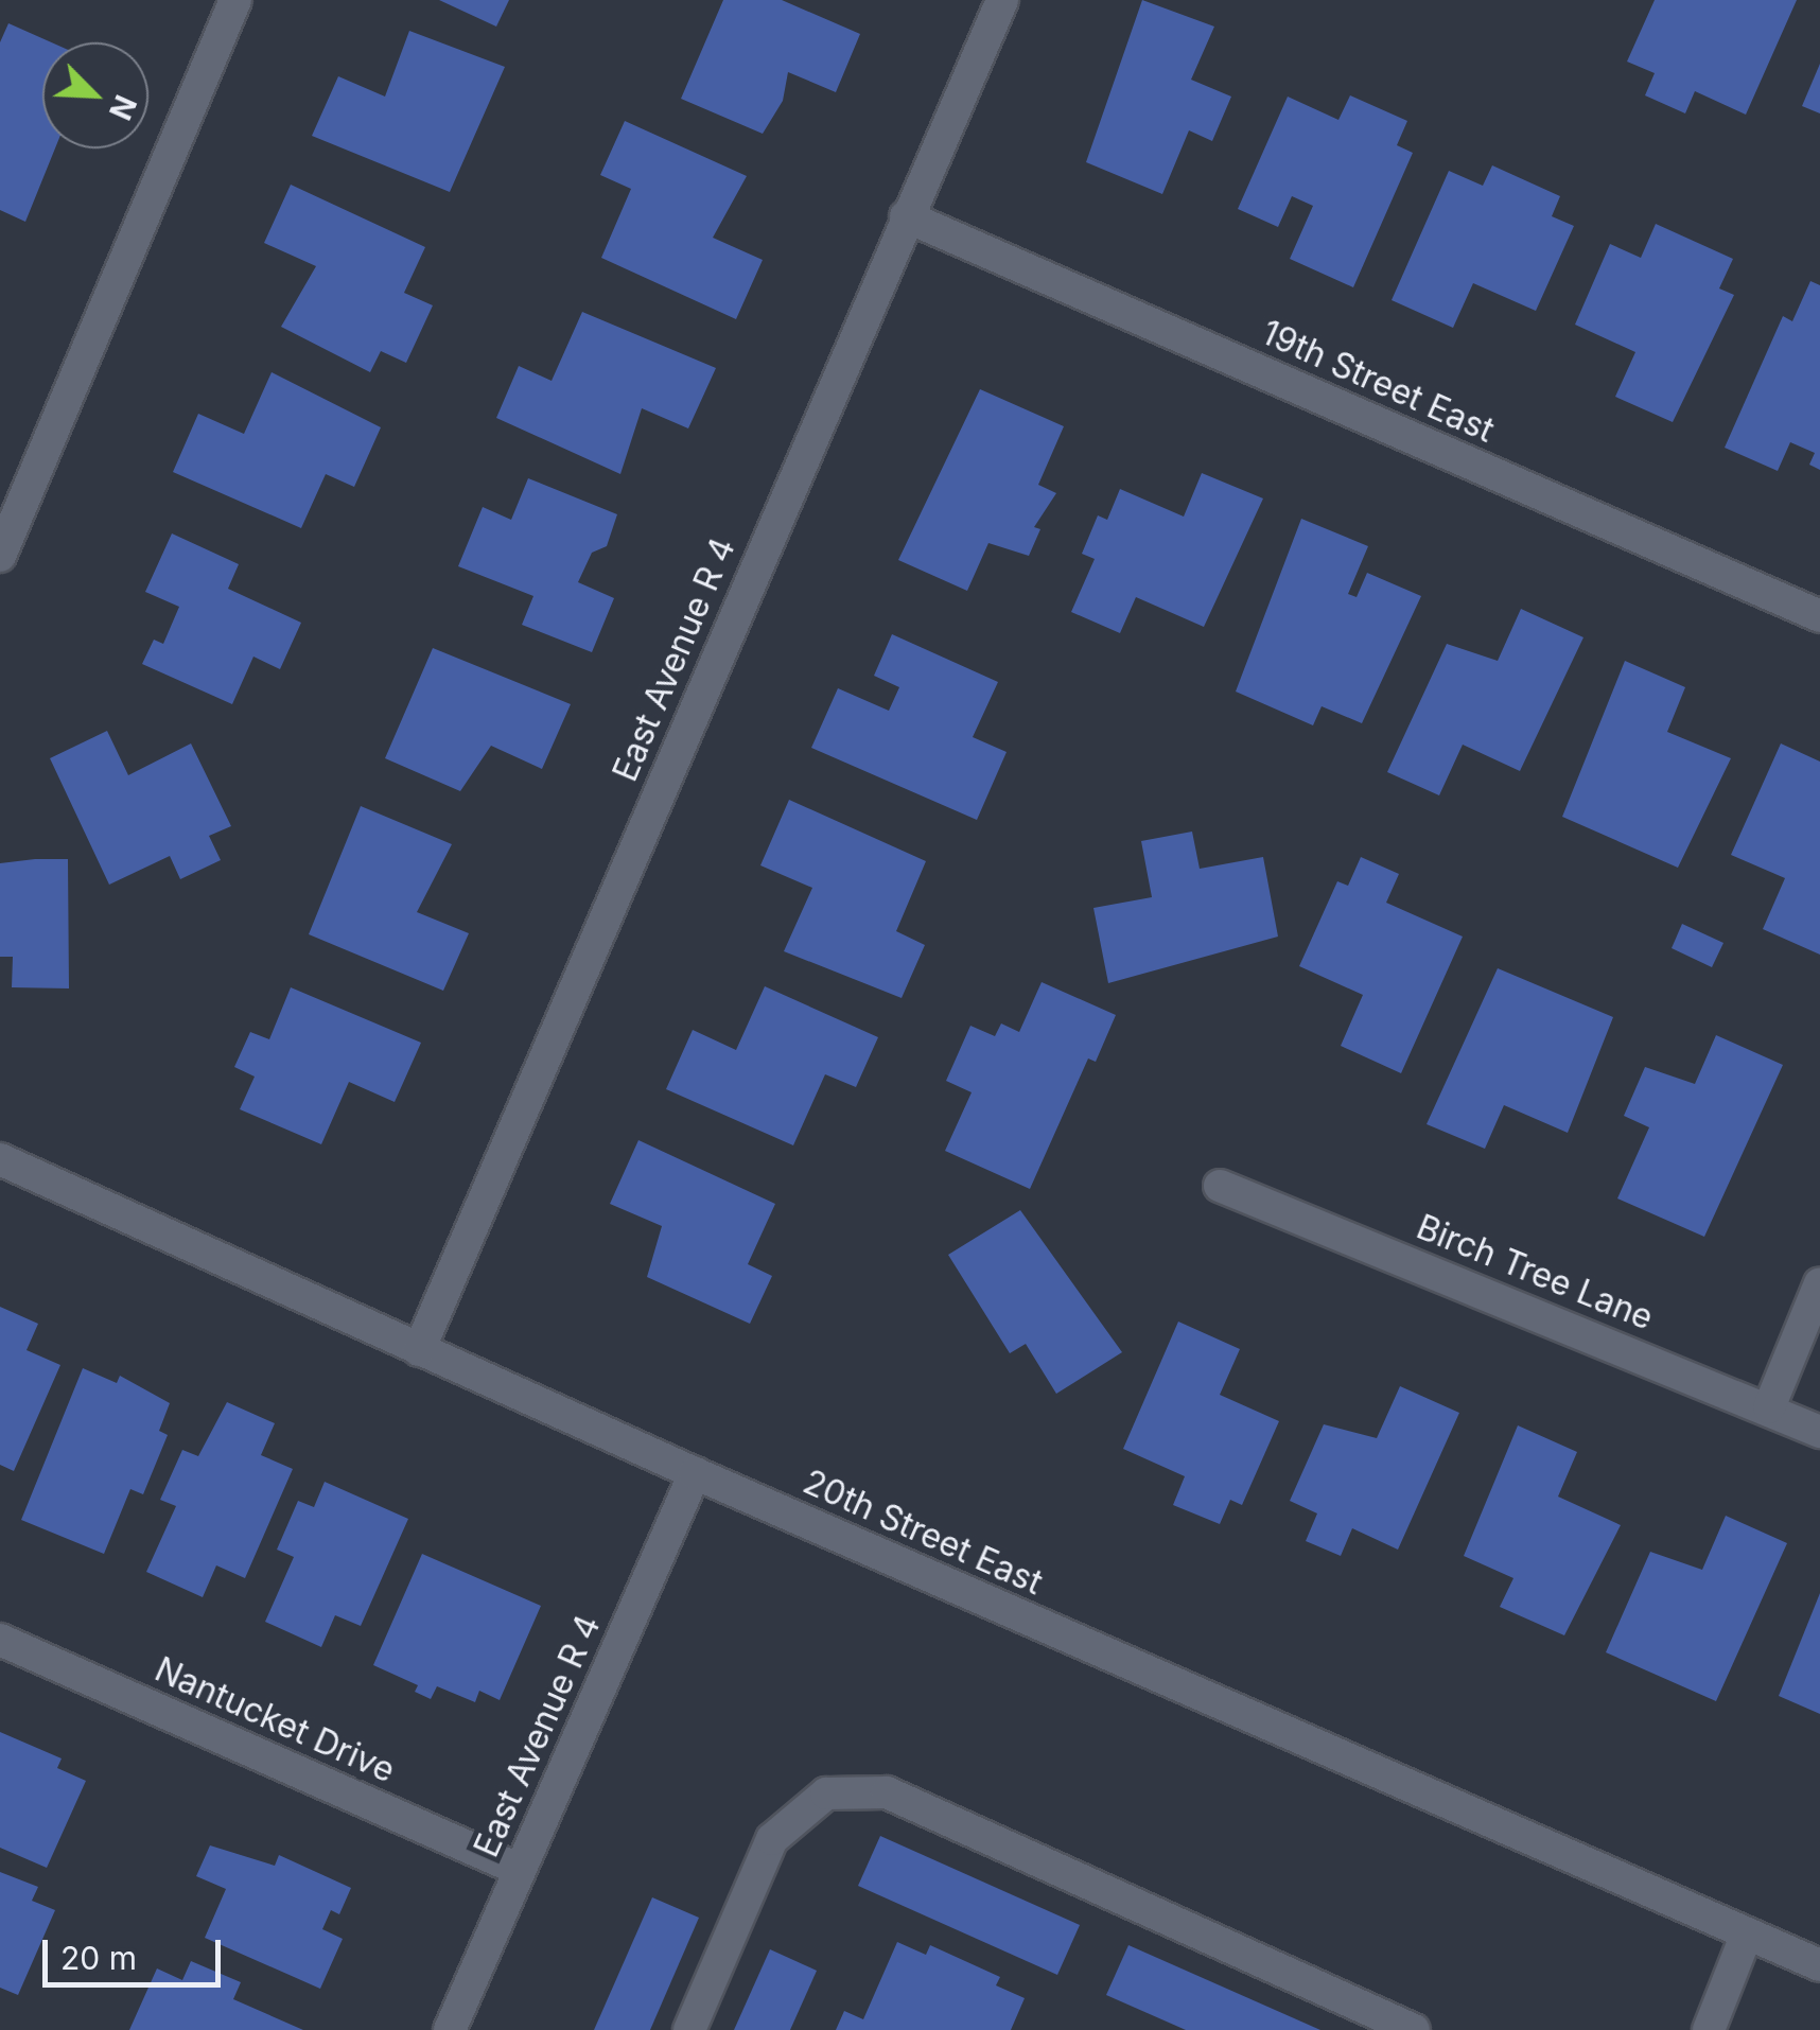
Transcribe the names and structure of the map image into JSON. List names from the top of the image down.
{
  "streets": {
    "street": [
      "19th Street East",
      "East Avenue R 4",
      "Birch Tree Lane",
      "20th Street East",
      "Nantucket Drive"
    ]
  },
  "crossings": [
    ["19th Street East", "East Avenue R 4"],
    ["East Avenue R 4", "20th Street East"],
    ["East Avenue R 4", "Nantucket Drive"]
  ],
  "scale_bar": "20 m",
  "north": "bottom right"
}
